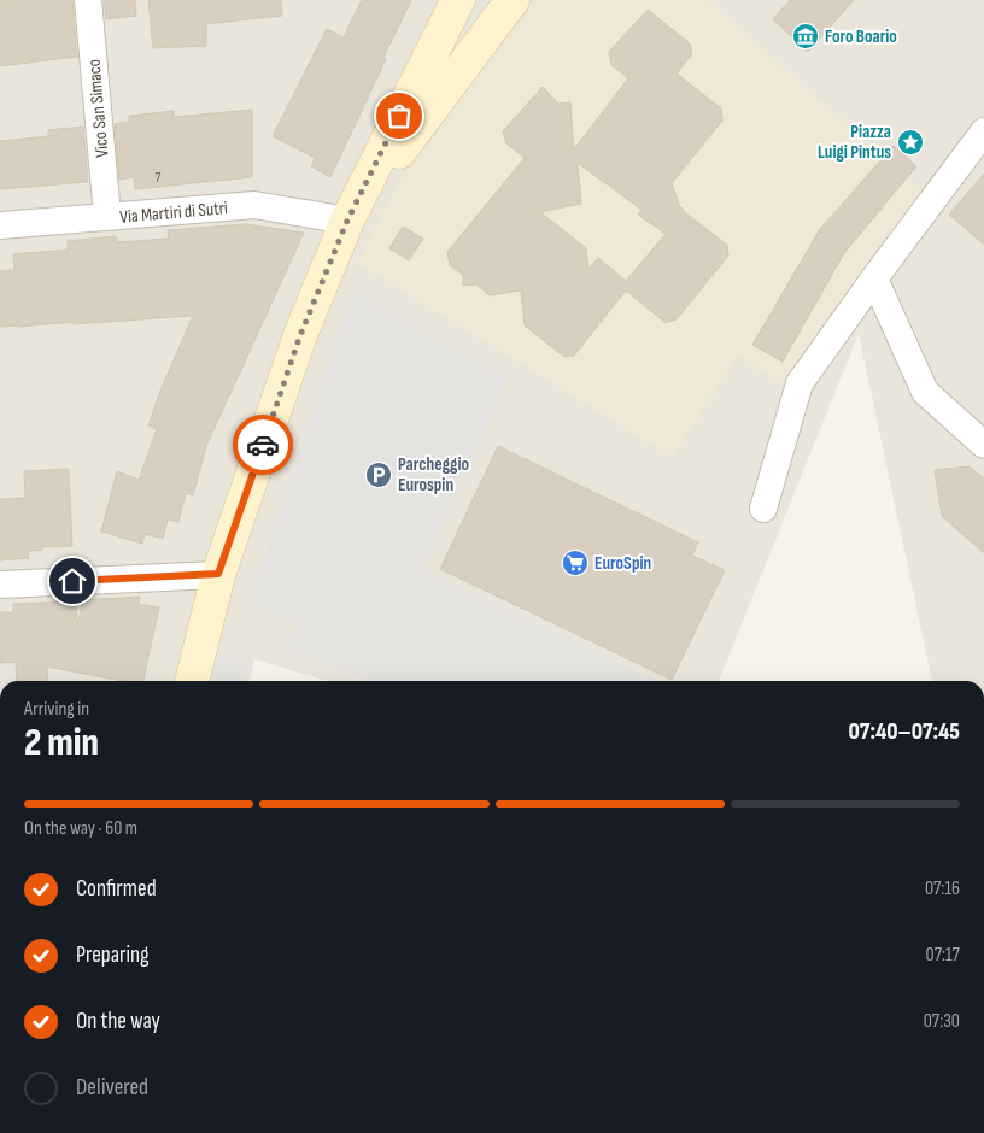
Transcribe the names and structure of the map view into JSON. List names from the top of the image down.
{
  "streets": {
    "street": ["Vico San Simaco", "Via Martiri di Sutri"]
  },
  "crossings": [
    ["Vico San Simaco", "Via Martiri di Sutri"]
  ],
  "places": {
    "museum": ["Foro Boario"],
    "place": ["Piazza Luigi Pintus"],
    "parking": ["Parcheggio Eurospin"],
    "supermarket": ["EuroSpin"]
  },
  "house_numbers": ["7"],
  "page": {
    "heading": ["2 min", "Arriving in", "07:40–07:45"],
    "bar": "On the way · 60 m",
    "list": [
      ["Confirmed", "07:16"],
      ["Preparing", "07:17"],
      ["On the way", "07:30"],
      "Delivered"
    ]
  }
}
